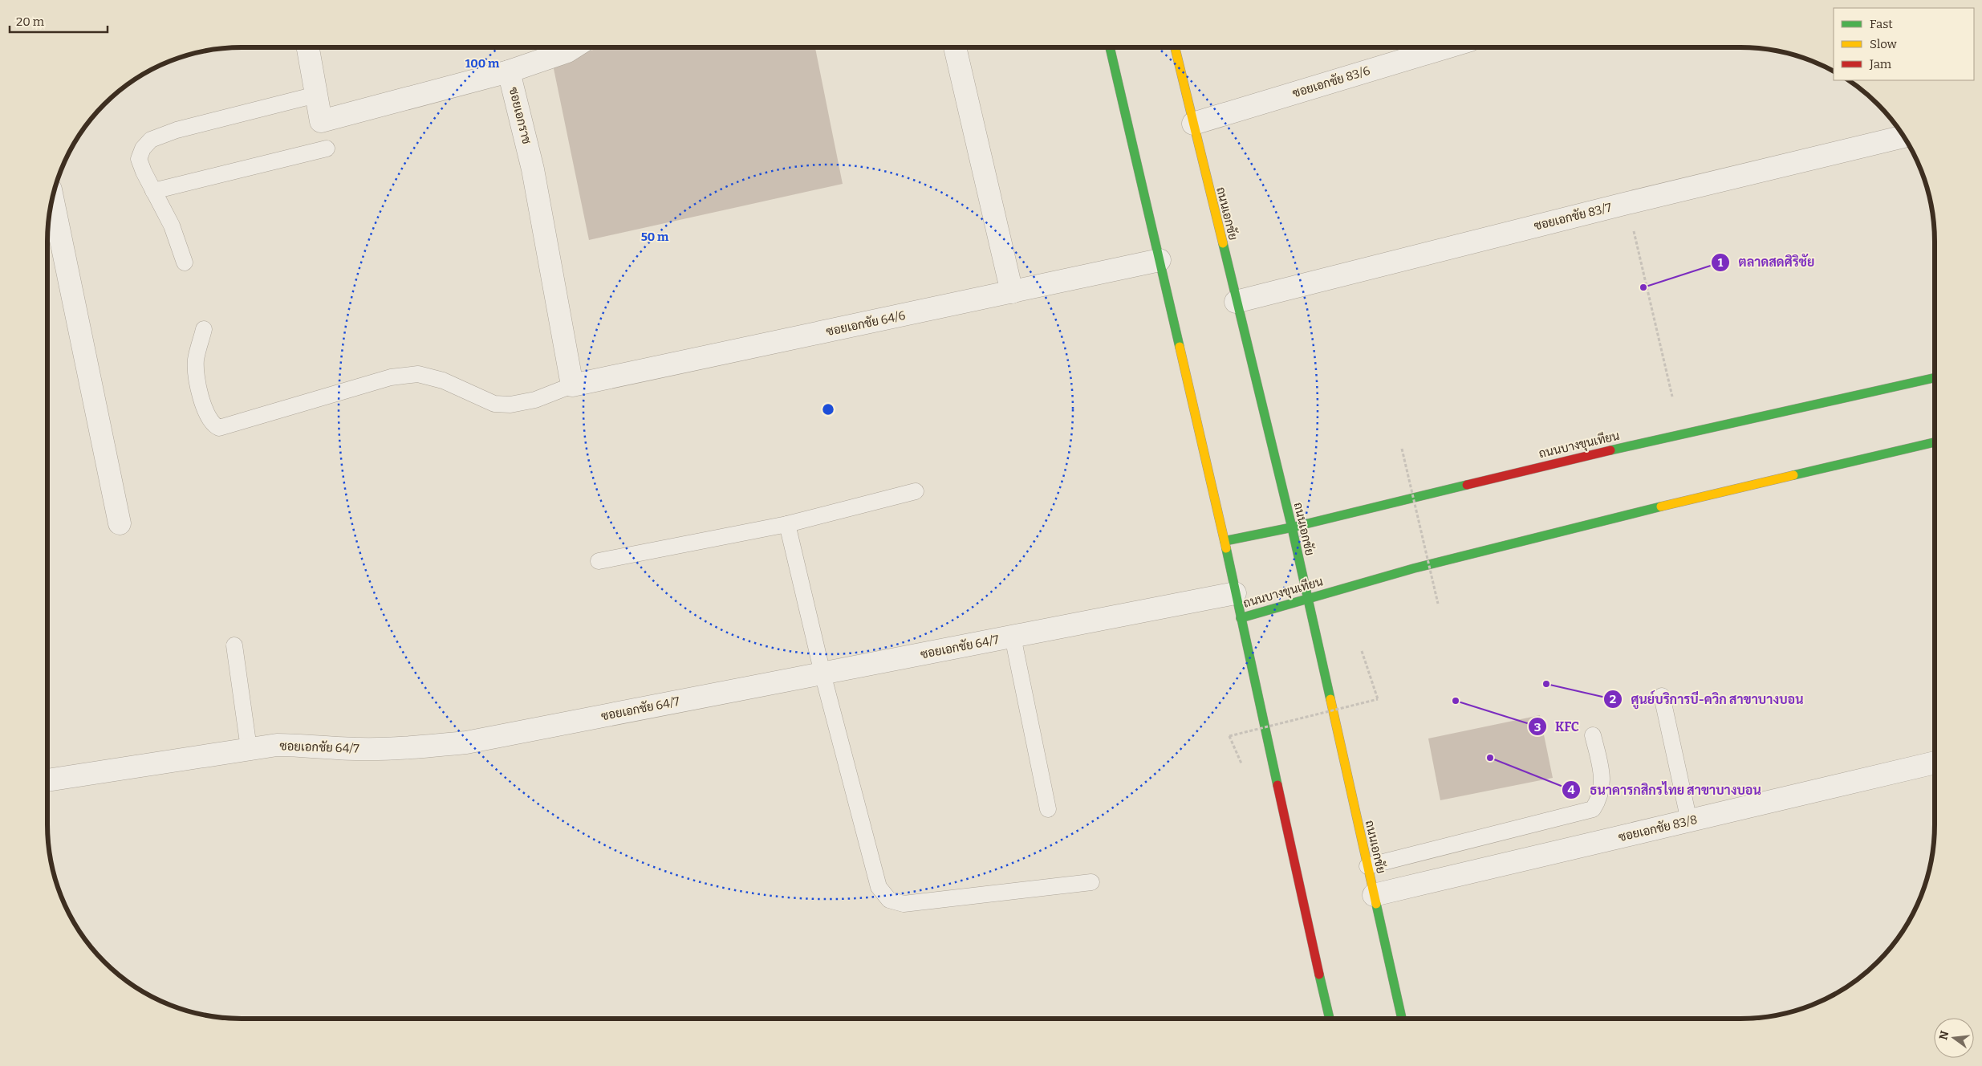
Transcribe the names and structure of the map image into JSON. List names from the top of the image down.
{
  "streets": {
    "main road": ["ถนนเอกชัย", "ถนนบางขุนเทียน"],
    "street": [
      "ซอยเอกชัย 83/6",
      "ซอยเอกราช",
      "ซอยเอกชัย 83/7",
      "ซอยเอกชัย 64/6",
      "ซอยเอกชัย 64/7",
      "ซอยเอกชัย 83/8"
    ]
  },
  "crossings": [
    ["ซอยเอกชัย 83/6", "ถนนเอกชัย"],
    ["ซอยเอกราช", "ซอยเอกชัย 64/6"],
    ["ถนนเอกชัย", "ซอยเอกชัย 83/7"],
    ["ถนนเอกชัย", "ถนนบางขุนเทียน"],
    ["ถนนเอกชัย", "ซอยเอกชัย 83/8"]
  ],
  "places": [
    "ตลาดสดศิริชัย",
    "ศูนย์บริการบี-ควิก สาขาบางบอน",
    "KFC",
    "ธนาคารกสิกรไทย สาขาบางบอน"
  ],
  "legend": ["Fast", "Slow", "Jam"],
  "scale_bar": "20 m",
  "north": "left",
  "rings": ["100 m", "50 m"]
}
